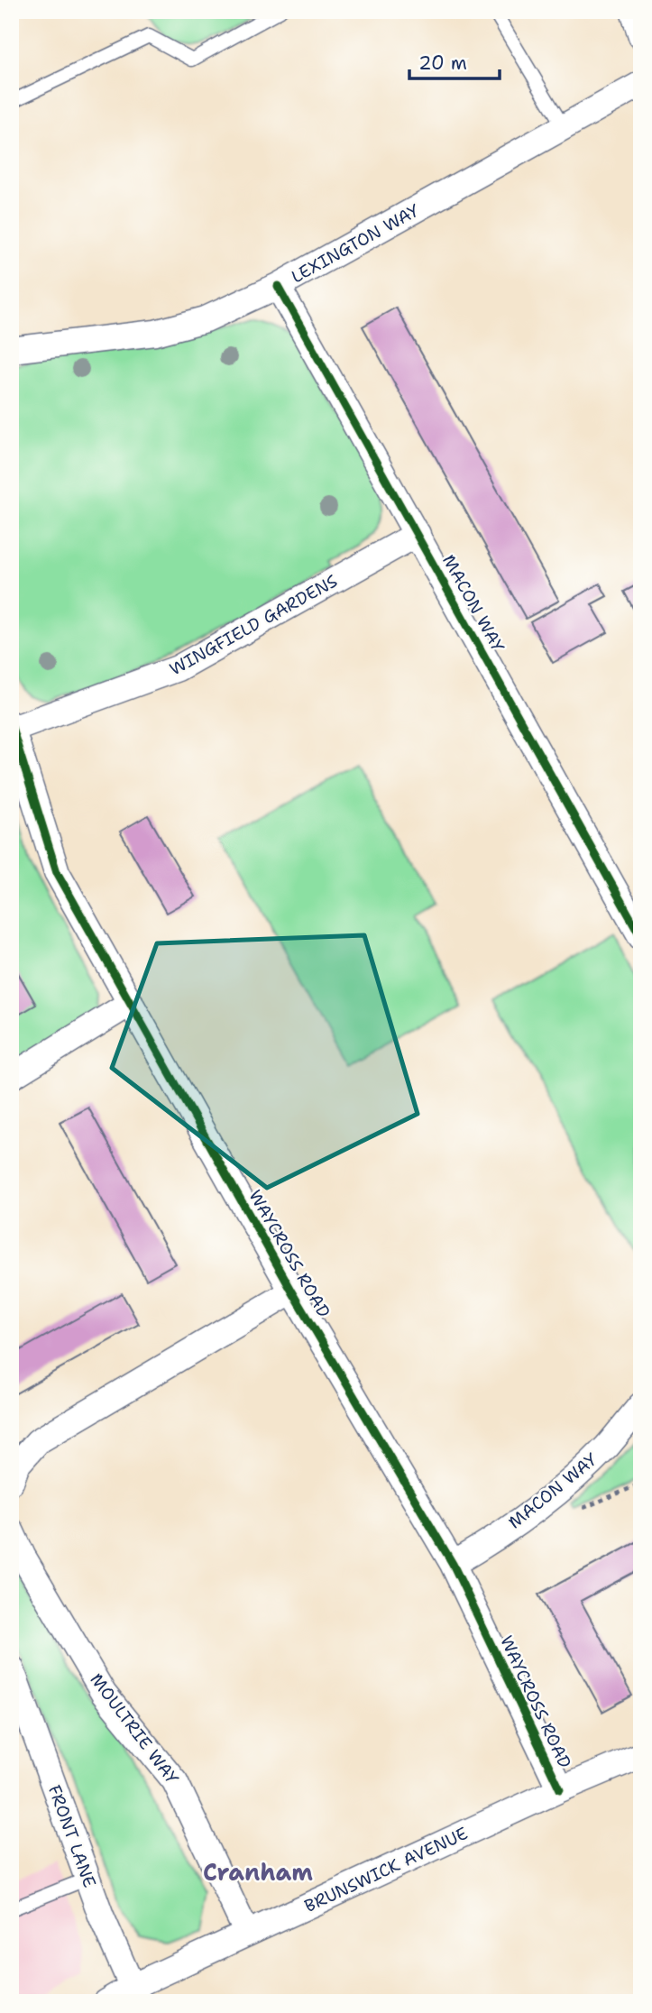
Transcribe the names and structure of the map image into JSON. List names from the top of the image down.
{
  "streets": {
    "street": [
      "LEXINGTON WAY",
      "MACON WAY",
      "WINGFIELD GARDENS",
      "WAYCROSS ROAD",
      "MOULTRIE WAY",
      "FRONT LANE",
      "BRUNSWICK AVENUE"
    ]
  },
  "crossings": [
    ["LEXINGTON WAY", "MACON WAY"],
    ["MACON WAY", "WINGFIELD GARDENS"],
    ["MACON WAY", "WAYCROSS ROAD"],
    ["WINGFIELD GARDENS", "WAYCROSS ROAD"],
    ["WAYCROSS ROAD", "BRUNSWICK AVENUE"],
    ["MOULTRIE WAY", "BRUNSWICK AVENUE"],
    ["FRONT LANE", "BRUNSWICK AVENUE"]
  ],
  "districts": ["Cranham"],
  "scale_bar": "20 m"
}
